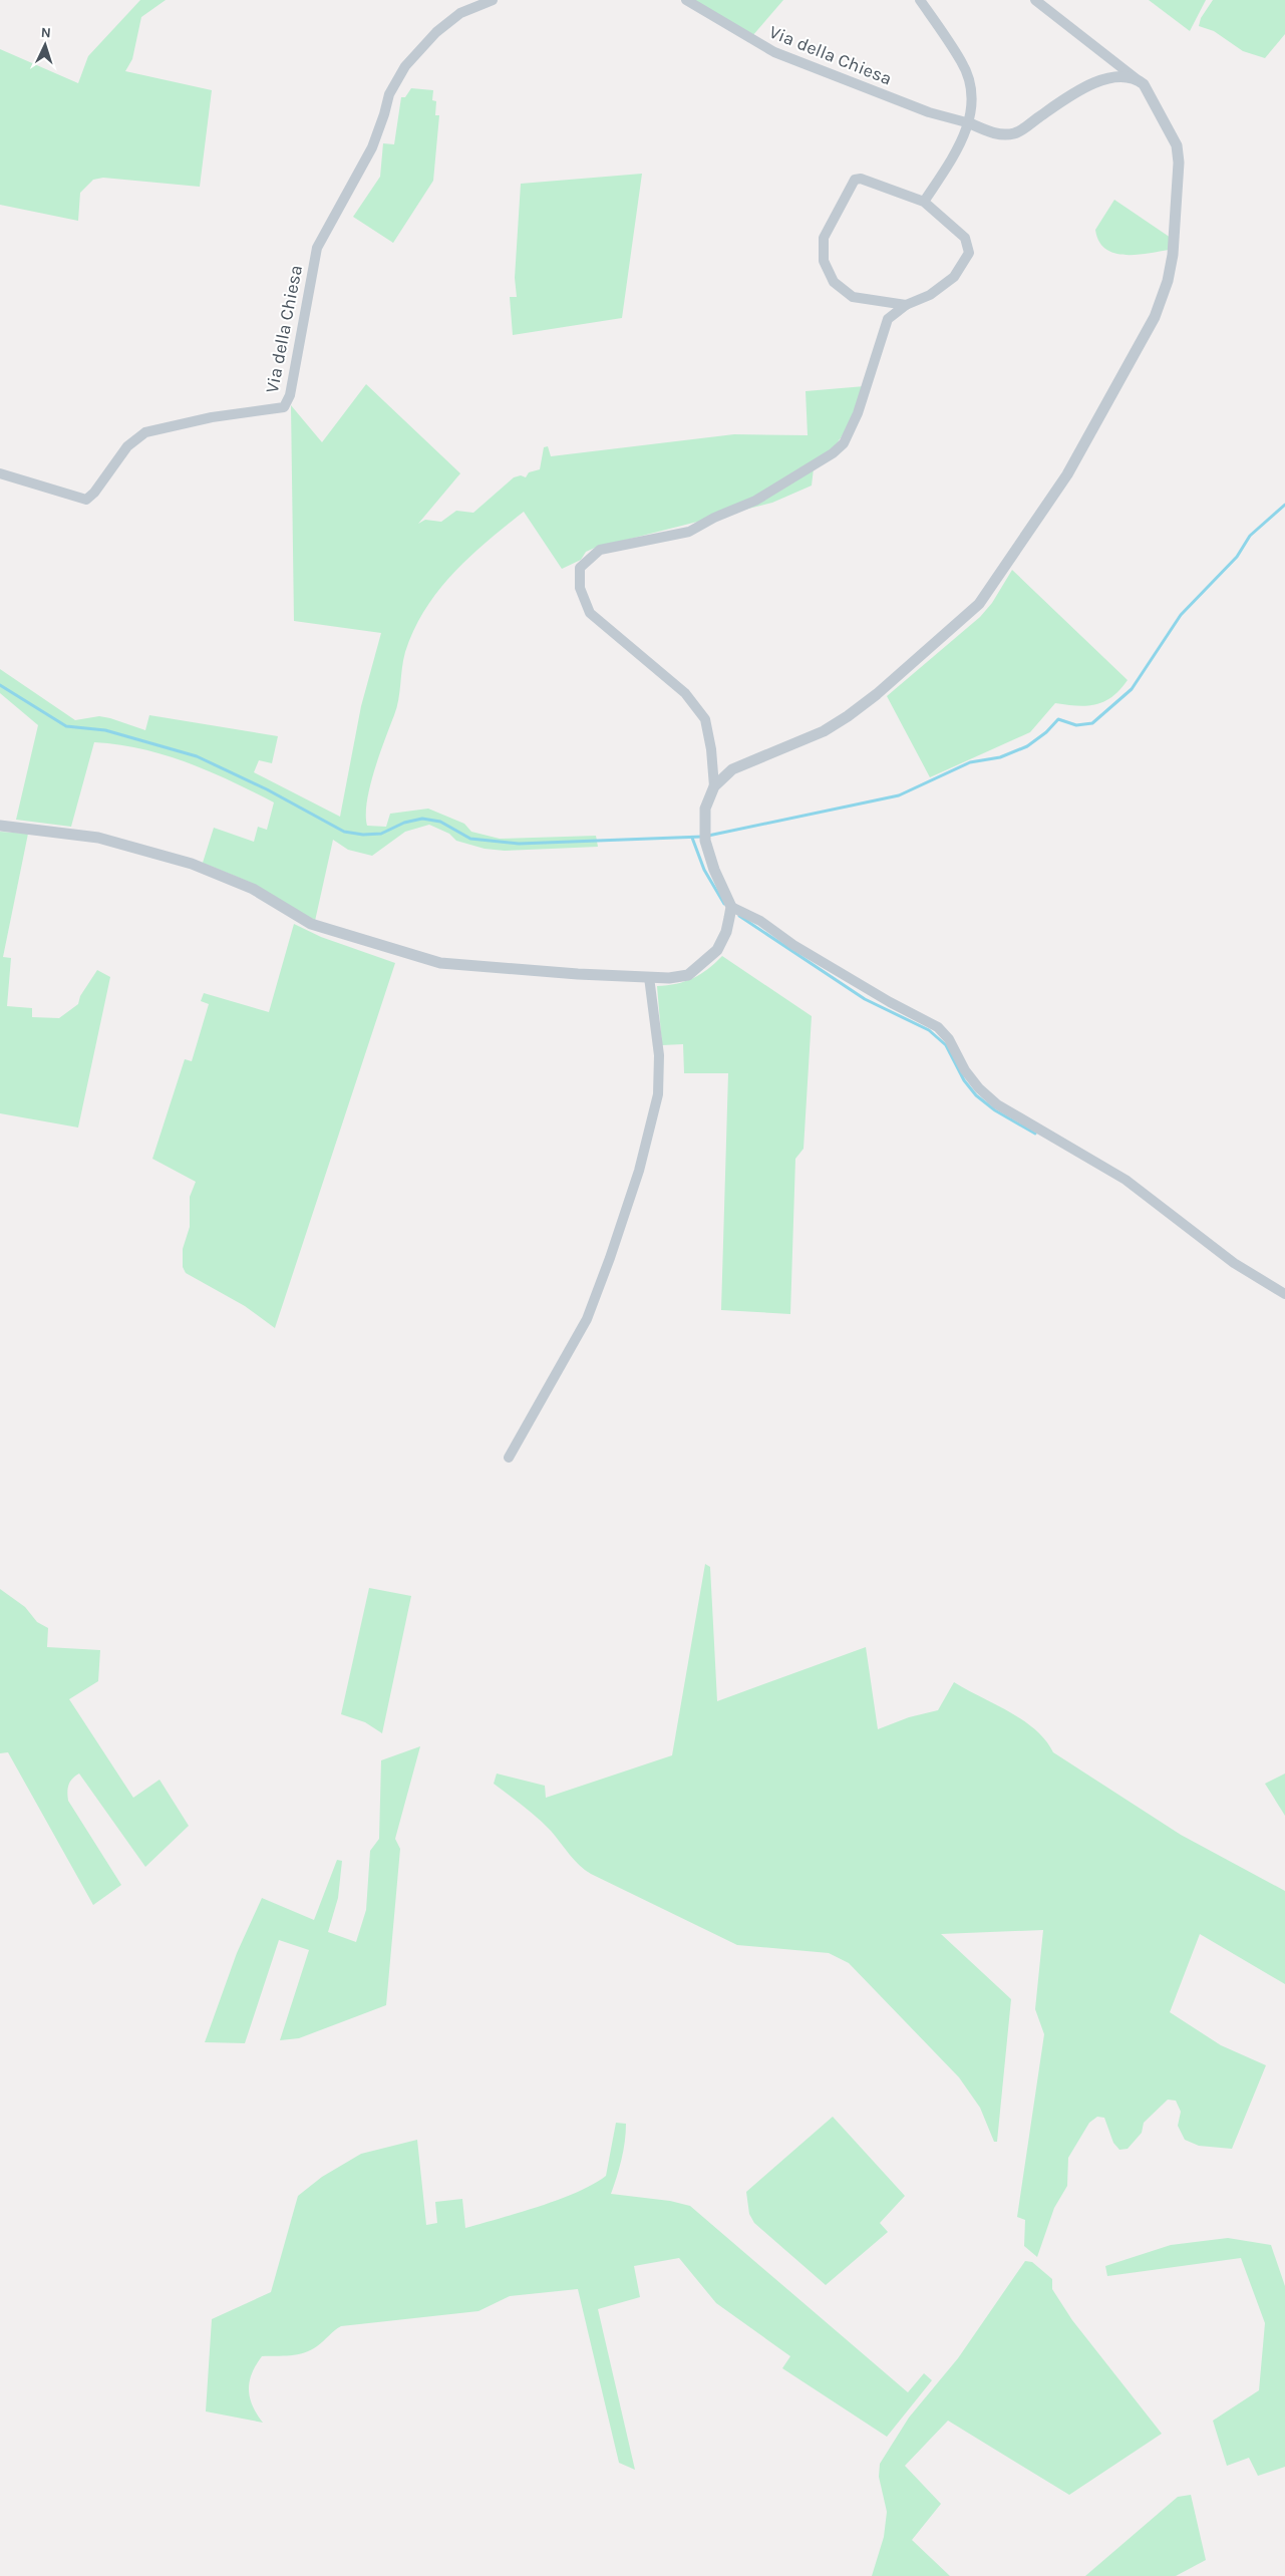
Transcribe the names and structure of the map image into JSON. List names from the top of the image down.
{
  "streets": {
    "street": ["Via della Chiesa"]
  },
  "north": "top"
}
